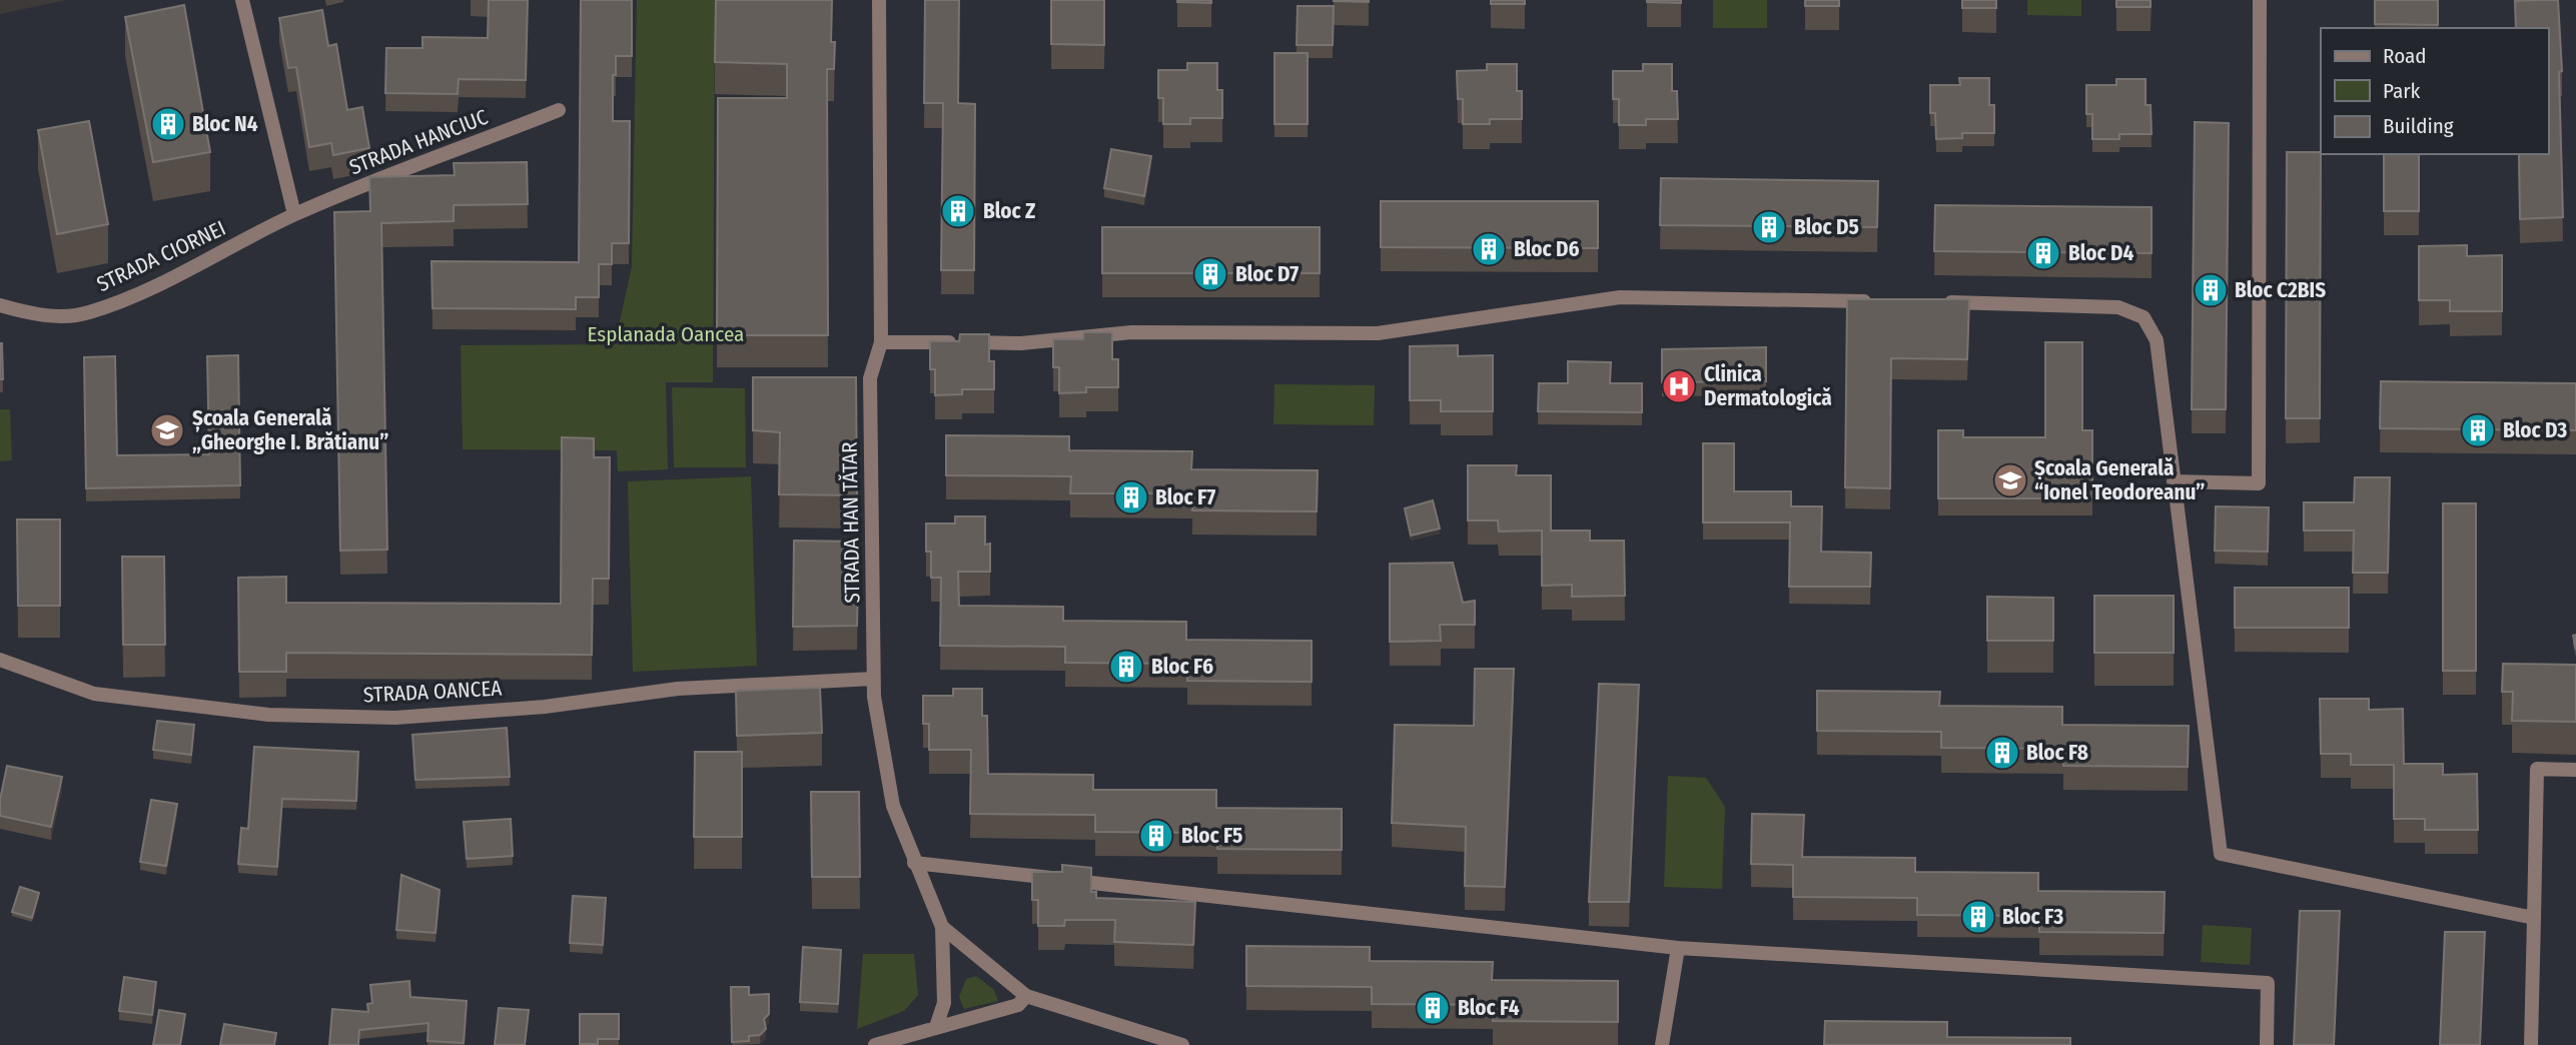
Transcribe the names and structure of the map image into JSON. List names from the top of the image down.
{
  "streets": {
    "street": [
      "STRADA HANCIUC",
      "STRADA CIORNEI",
      "STRADA HAN TĂTAR",
      "STRADA OANCEA"
    ]
  },
  "crossings": [
    ["STRADA HANCIUC", "STRADA CIORNEI"],
    ["STRADA HAN TĂTAR", "STRADA OANCEA"]
  ],
  "parks": ["Esplanada Oancea"],
  "places": {
    "building": [
      "Bloc N4",
      "Bloc Z",
      "Bloc D5",
      "Bloc D6",
      "Bloc D4",
      "Bloc D7",
      "Bloc C2BIS",
      "Bloc D3",
      "Bloc F7",
      "Bloc F6",
      "Bloc F8",
      "Bloc F5",
      "Bloc F3",
      "Bloc F4"
    ],
    "hospital": ["Clinica Dermatologică"],
    "school or university": ["Școala Generală „Gheorghe I. Brătianu”", "Școala Generală “Ionel Teodoreanu”"]
  },
  "legend": ["Road", "Park", "Building"]
}
